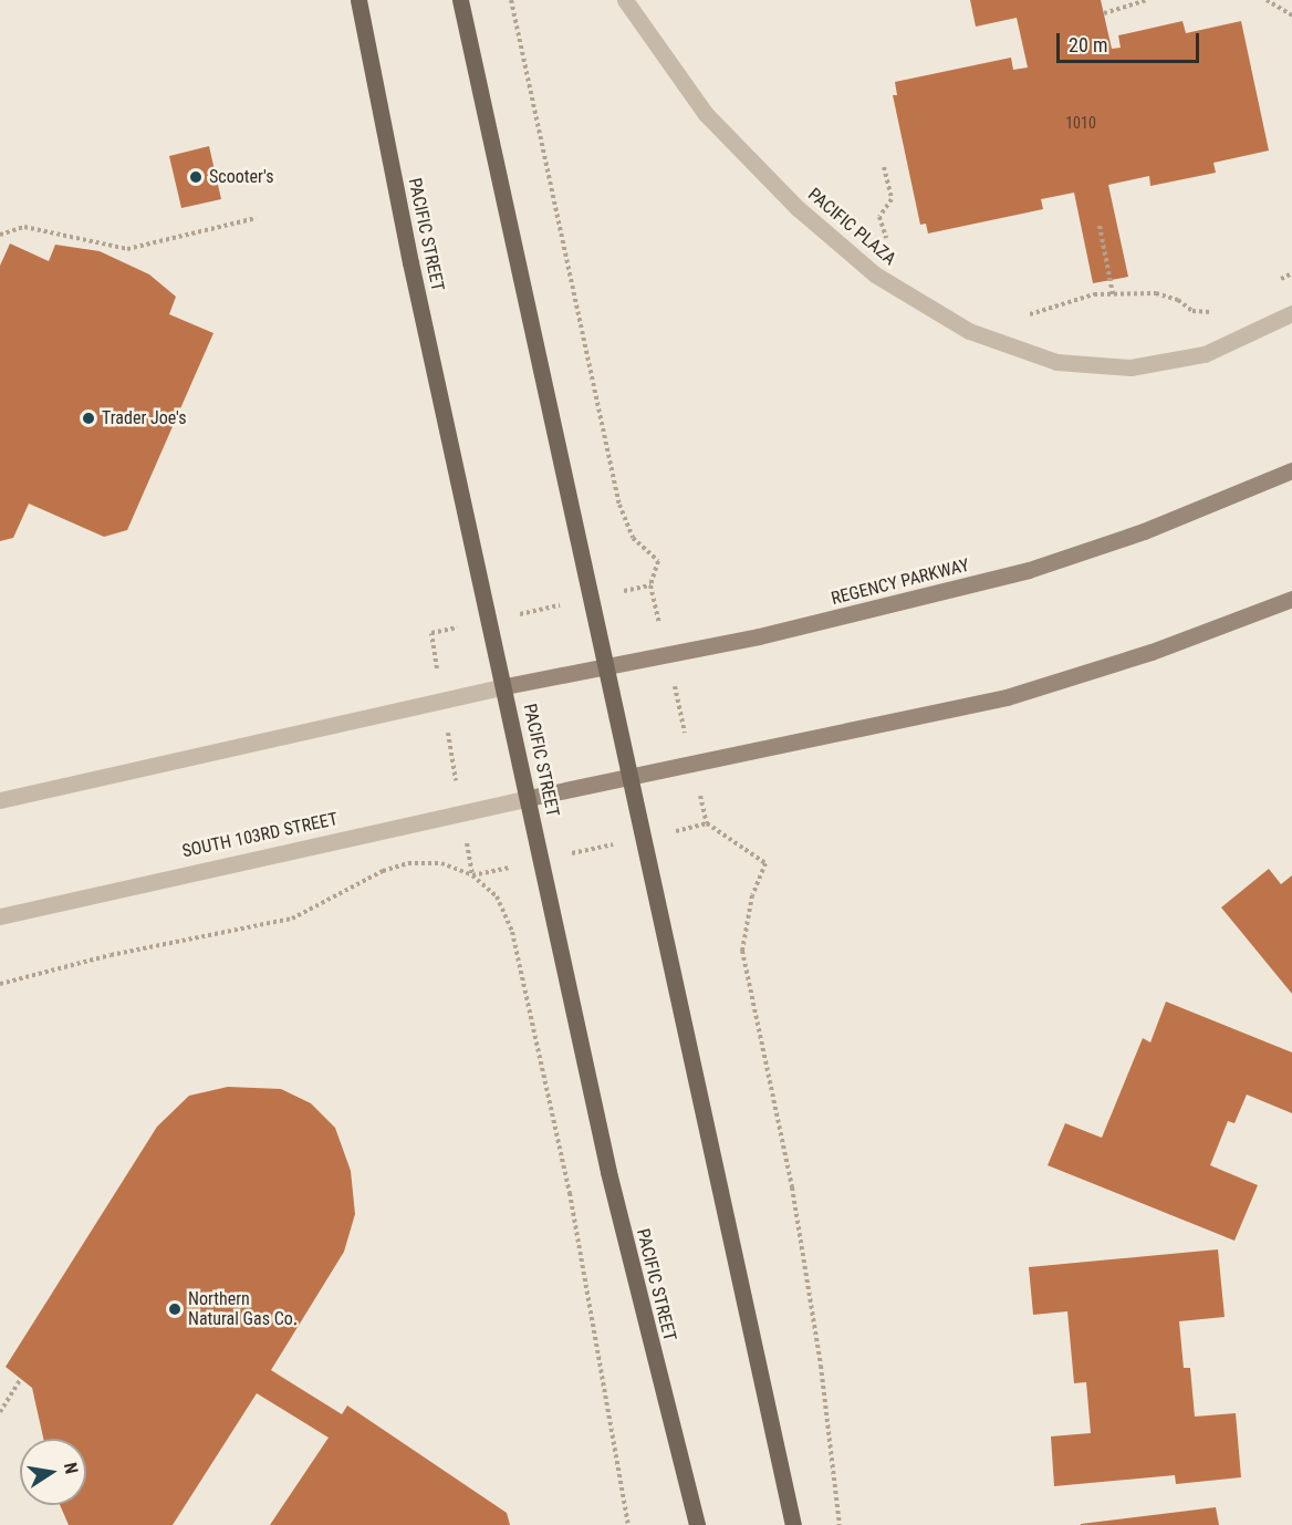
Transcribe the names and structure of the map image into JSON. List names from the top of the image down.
{
  "streets": {
    "main road": ["PACIFIC STREET", "REGENCY PARKWAY"],
    "street": ["PACIFIC PLAZA", "SOUTH 103RD STREET"]
  },
  "crossings": [
    ["PACIFIC STREET", "REGENCY PARKWAY"],
    ["PACIFIC STREET", "SOUTH 103RD STREET"]
  ],
  "places": ["Scooter's", "Trader Joe's", "Northern Natural Gas Co."],
  "house_numbers": ["1010"],
  "scale_bar": "20 m",
  "north": "right"
}
